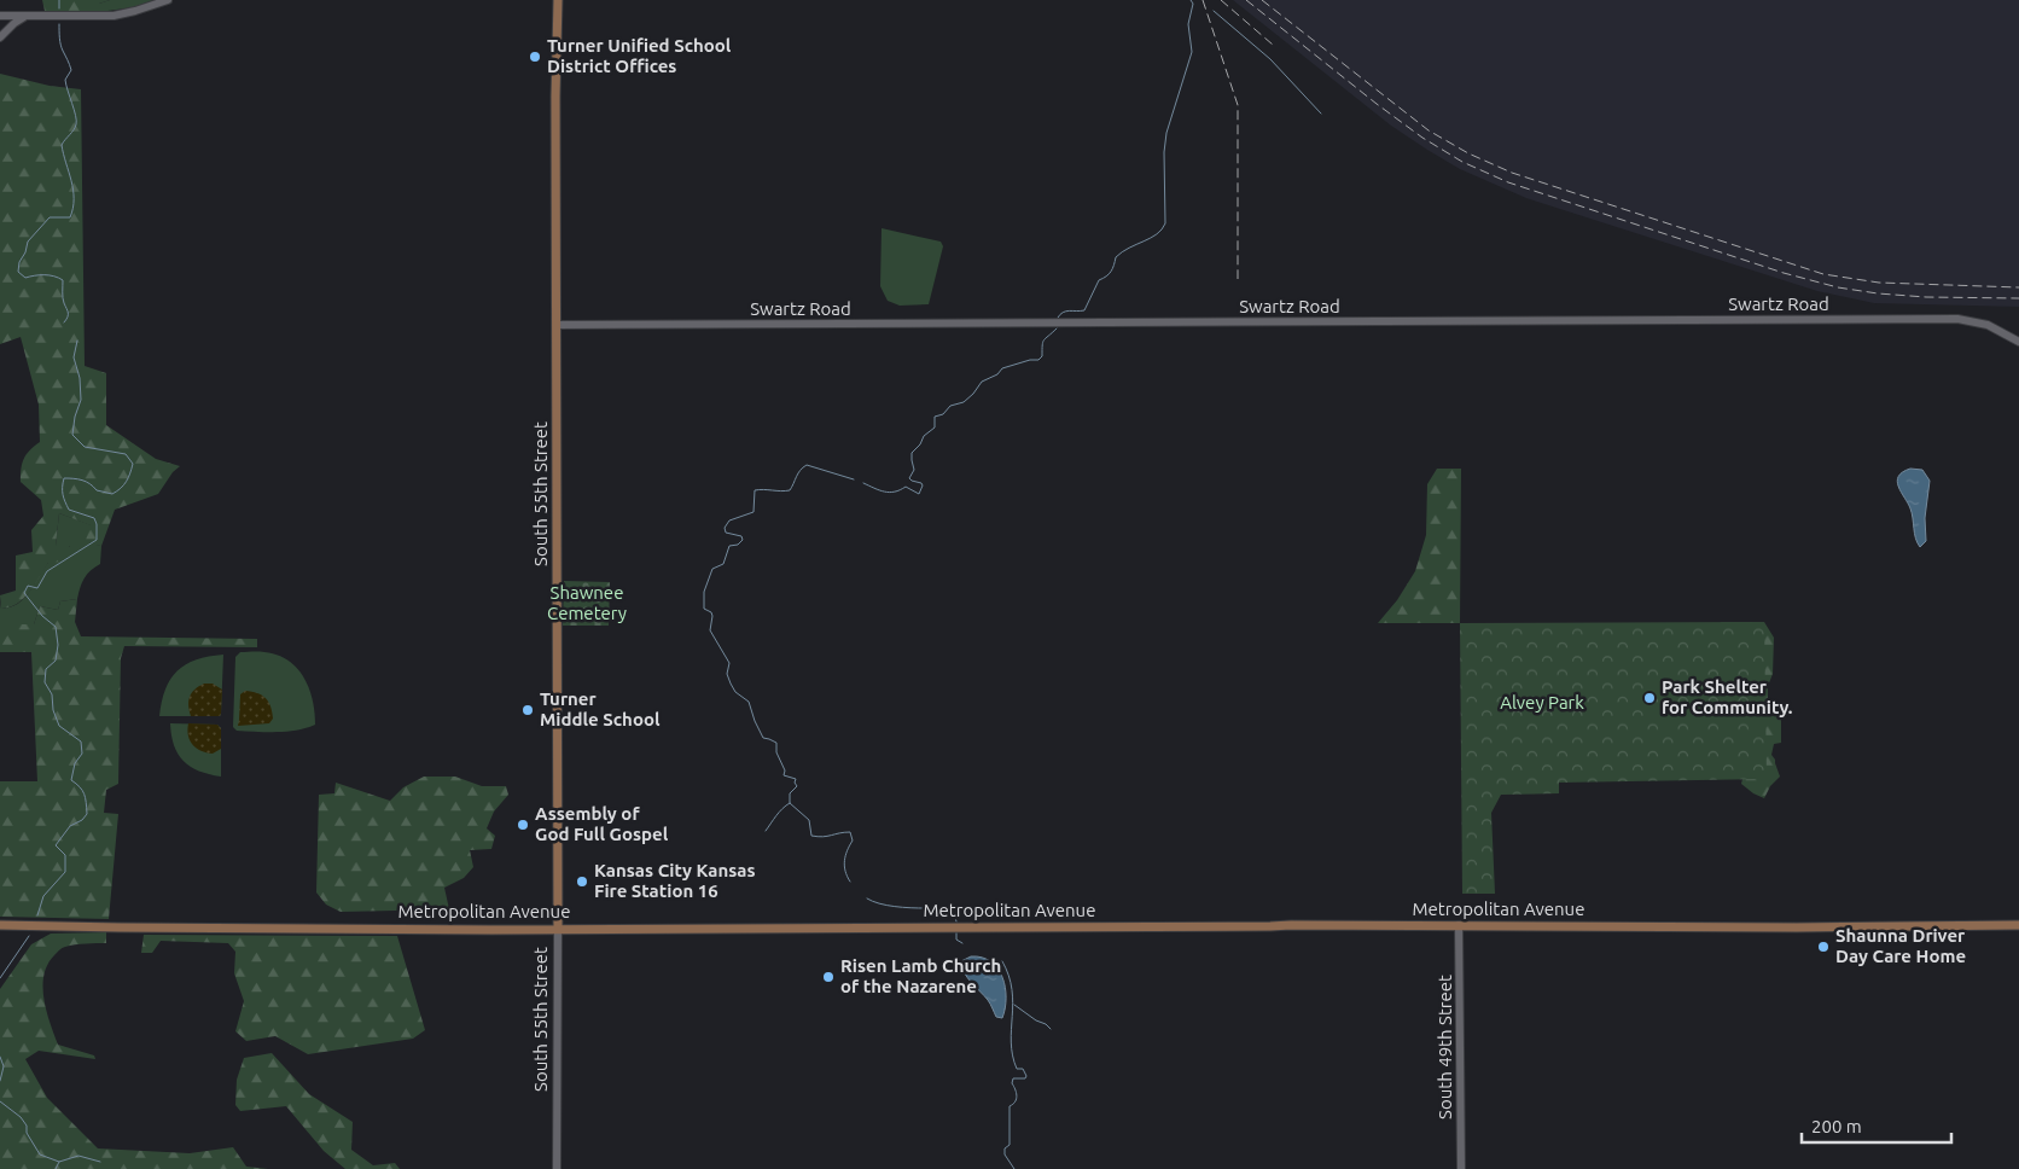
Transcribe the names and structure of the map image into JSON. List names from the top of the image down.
{
  "streets": {
    "main road": ["South 55th Street", "Metropolitan Avenue"],
    "street": ["Swartz Road", "South 49th Street"]
  },
  "crossings": [
    ["Swartz Road", "South 55th Street"],
    ["South 55th Street", "Metropolitan Avenue"],
    ["Metropolitan Avenue", "South 49th Street"]
  ],
  "parks": ["Shawnee Cemetery", "Alvey Park"],
  "places": [
    "Turner Unified School District Offices",
    "Park Shelter for Community.",
    "Turner Middle School",
    "Assembly of God Full Gospel",
    "Kansas City Kansas Fire Station 16",
    "Shaunna Driver Day Care Home",
    "Risen Lamb Church of the Nazarene"
  ],
  "scale_bar": "200 m"
}
